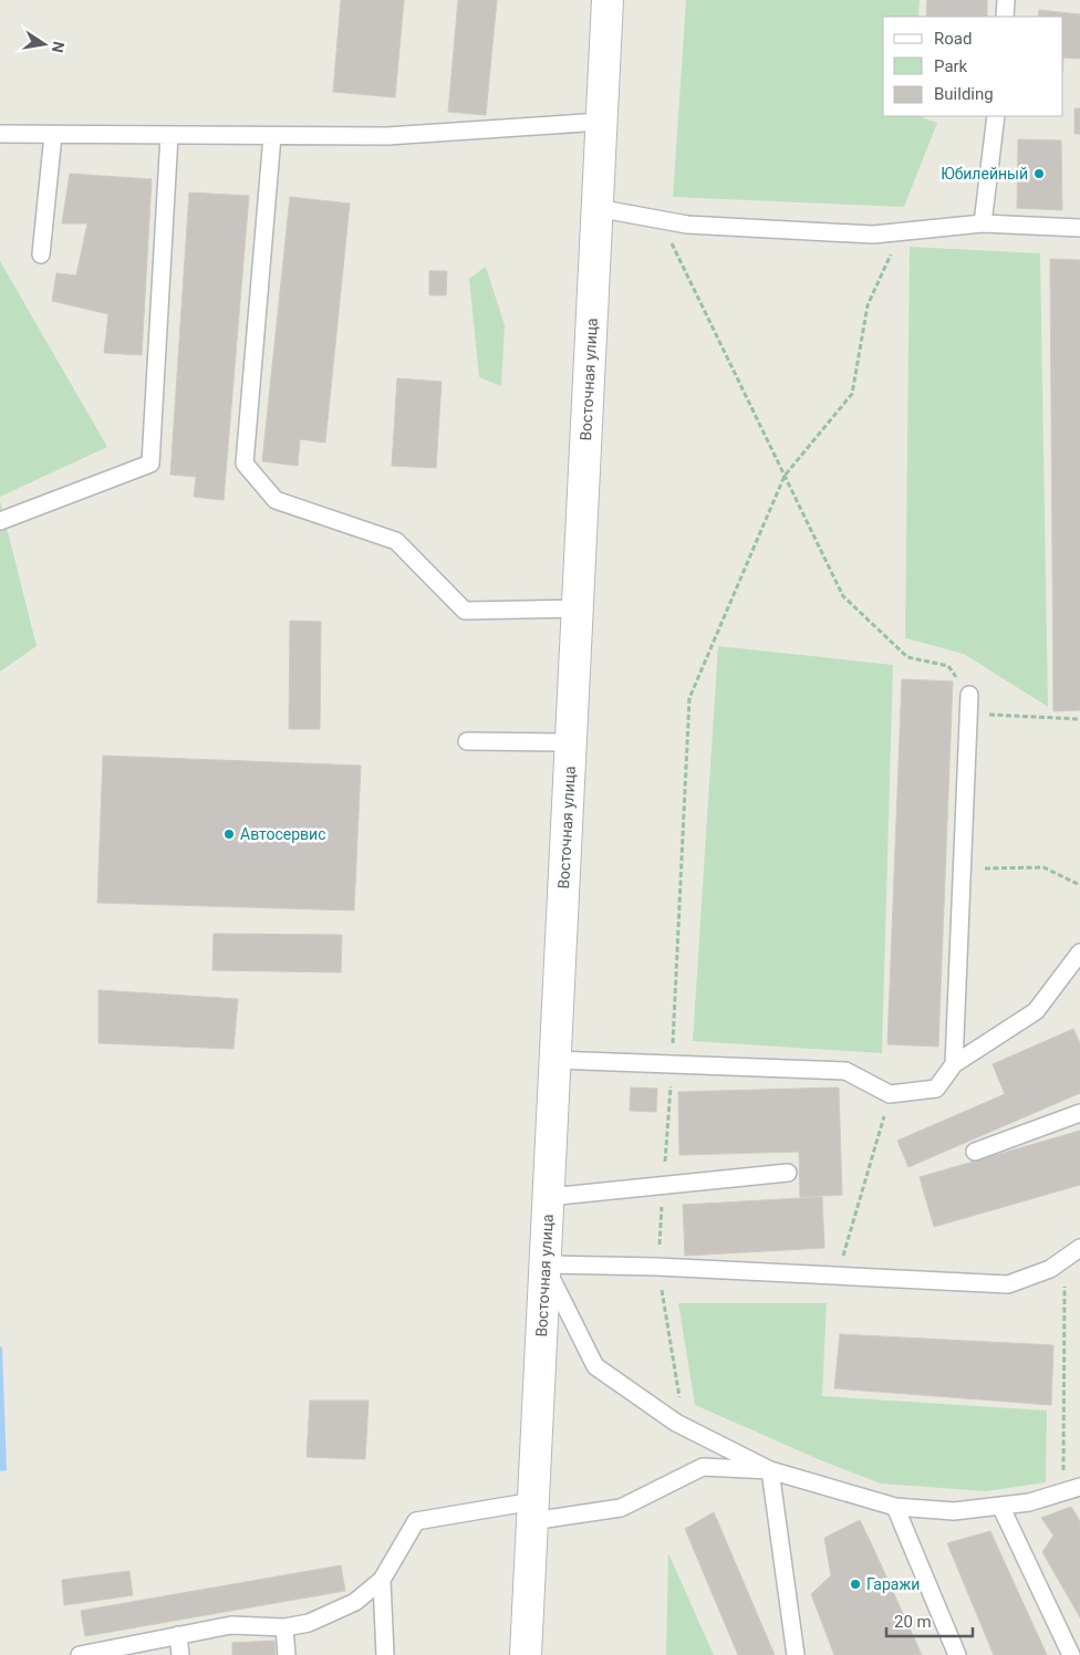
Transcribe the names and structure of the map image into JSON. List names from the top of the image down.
{
  "streets": {
    "main road": ["Восточная улица"]
  },
  "places": ["Юбилейный", "Автосервис", "Гаражи"],
  "legend": ["Road", "Park", "Building"],
  "scale_bar": "20 m",
  "north": "right"
}
